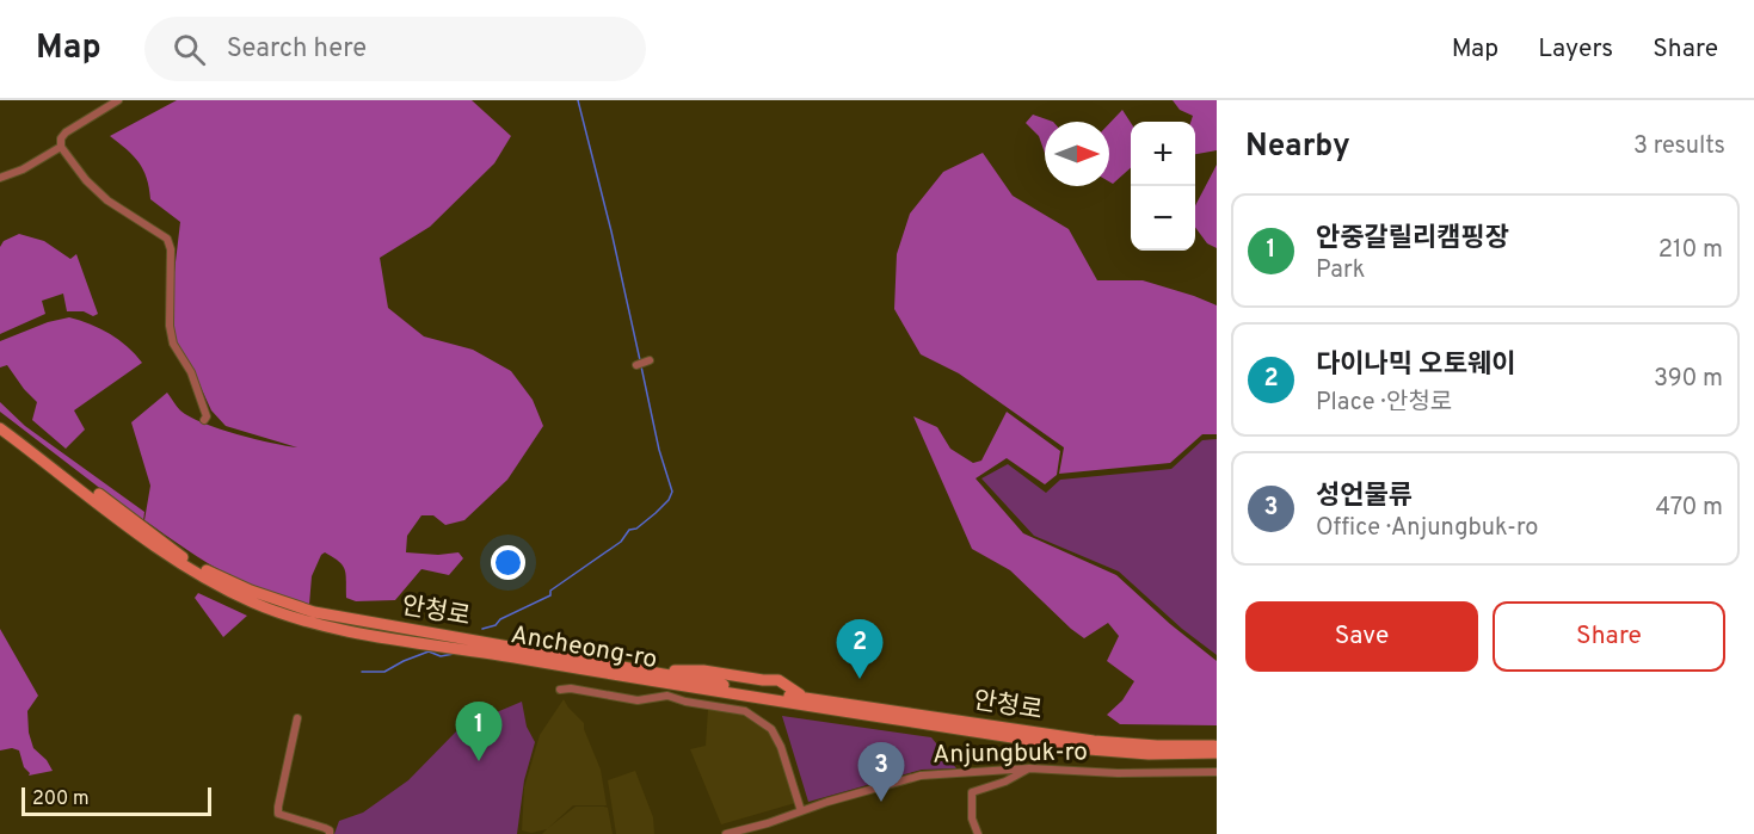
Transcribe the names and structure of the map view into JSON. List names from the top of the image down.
{
  "streets": {
    "street": ["안청로", "Ancheong-ro", "Anjungbuk-ro"]
  },
  "scale_bar": "200 m",
  "north": "right",
  "page": {
    "header": "Map",
    "search": "Search here",
    "nav": ["Map", "Layers", "Share"],
    "heading": ["Nearby", "3 results"],
    "map_buttons": ["+", "−"],
    "list": [
      {
        "mark": "1",
        "name": "안중갈릴리캠핑장",
        "note": "Park",
        "value": "210 m"
      },
      {
        "mark": "2",
        "name": "다이나믹 오토웨이",
        "note": "Place · 안청로",
        "value": "390 m"
      },
      {
        "mark": "3",
        "name": "성언물류",
        "note": "Office · Anjungbuk-ro",
        "value": "470 m"
      }
    ],
    "buttons": ["Save", "Share"],
    "pins": ["2", "1", "3"],
    "scale": "200 m"
  }
}
